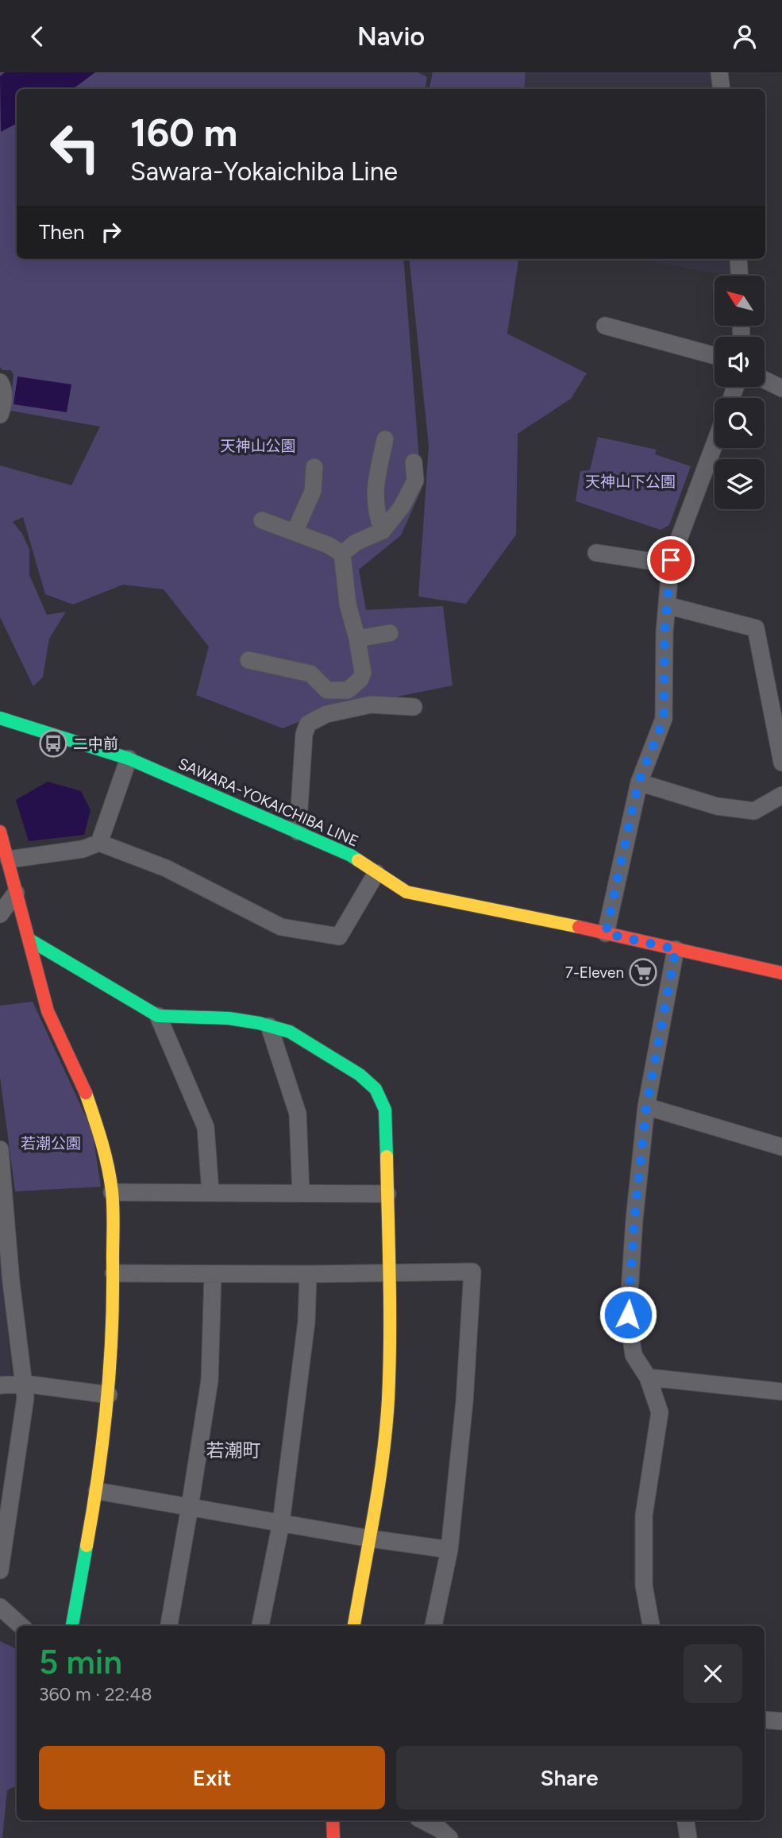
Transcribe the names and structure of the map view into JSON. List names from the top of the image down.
{
  "streets": {
    "street": ["SAWARA-YOKAICHIBA LINE"]
  },
  "districts": ["若潮町"],
  "parks": ["天神山公園", "天神山下公園", "若潮公園"],
  "places": {
    "bus stop": ["二中前"],
    "supermarket": ["7-Eleven"]
  },
  "north": "top left",
  "page": {
    "header": "Navio",
    "turn": ["160 m", "Sawara-Yokaichiba Line"],
    "then": "Then",
    "heading": ["5 min", "360 m · 22:48"],
    "buttons": ["Exit", "Share"]
  }
}
